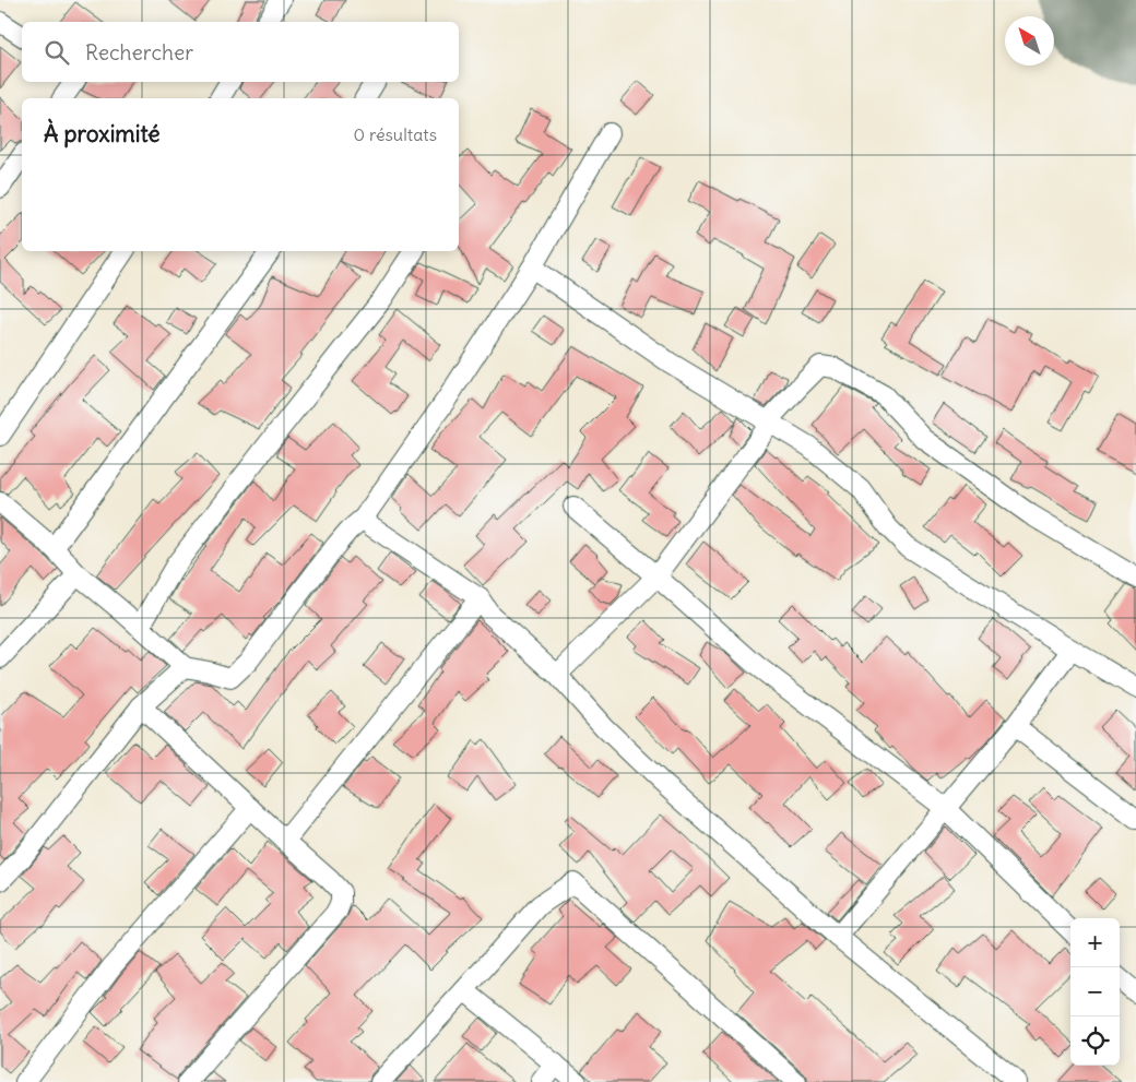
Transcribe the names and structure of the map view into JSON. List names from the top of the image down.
{
  "north": "top left",
  "page": {
    "search": "Rechercher",
    "heading": ["À proximité", "0 résultats"],
    "map_buttons": ["+", "−"]
  }
}
